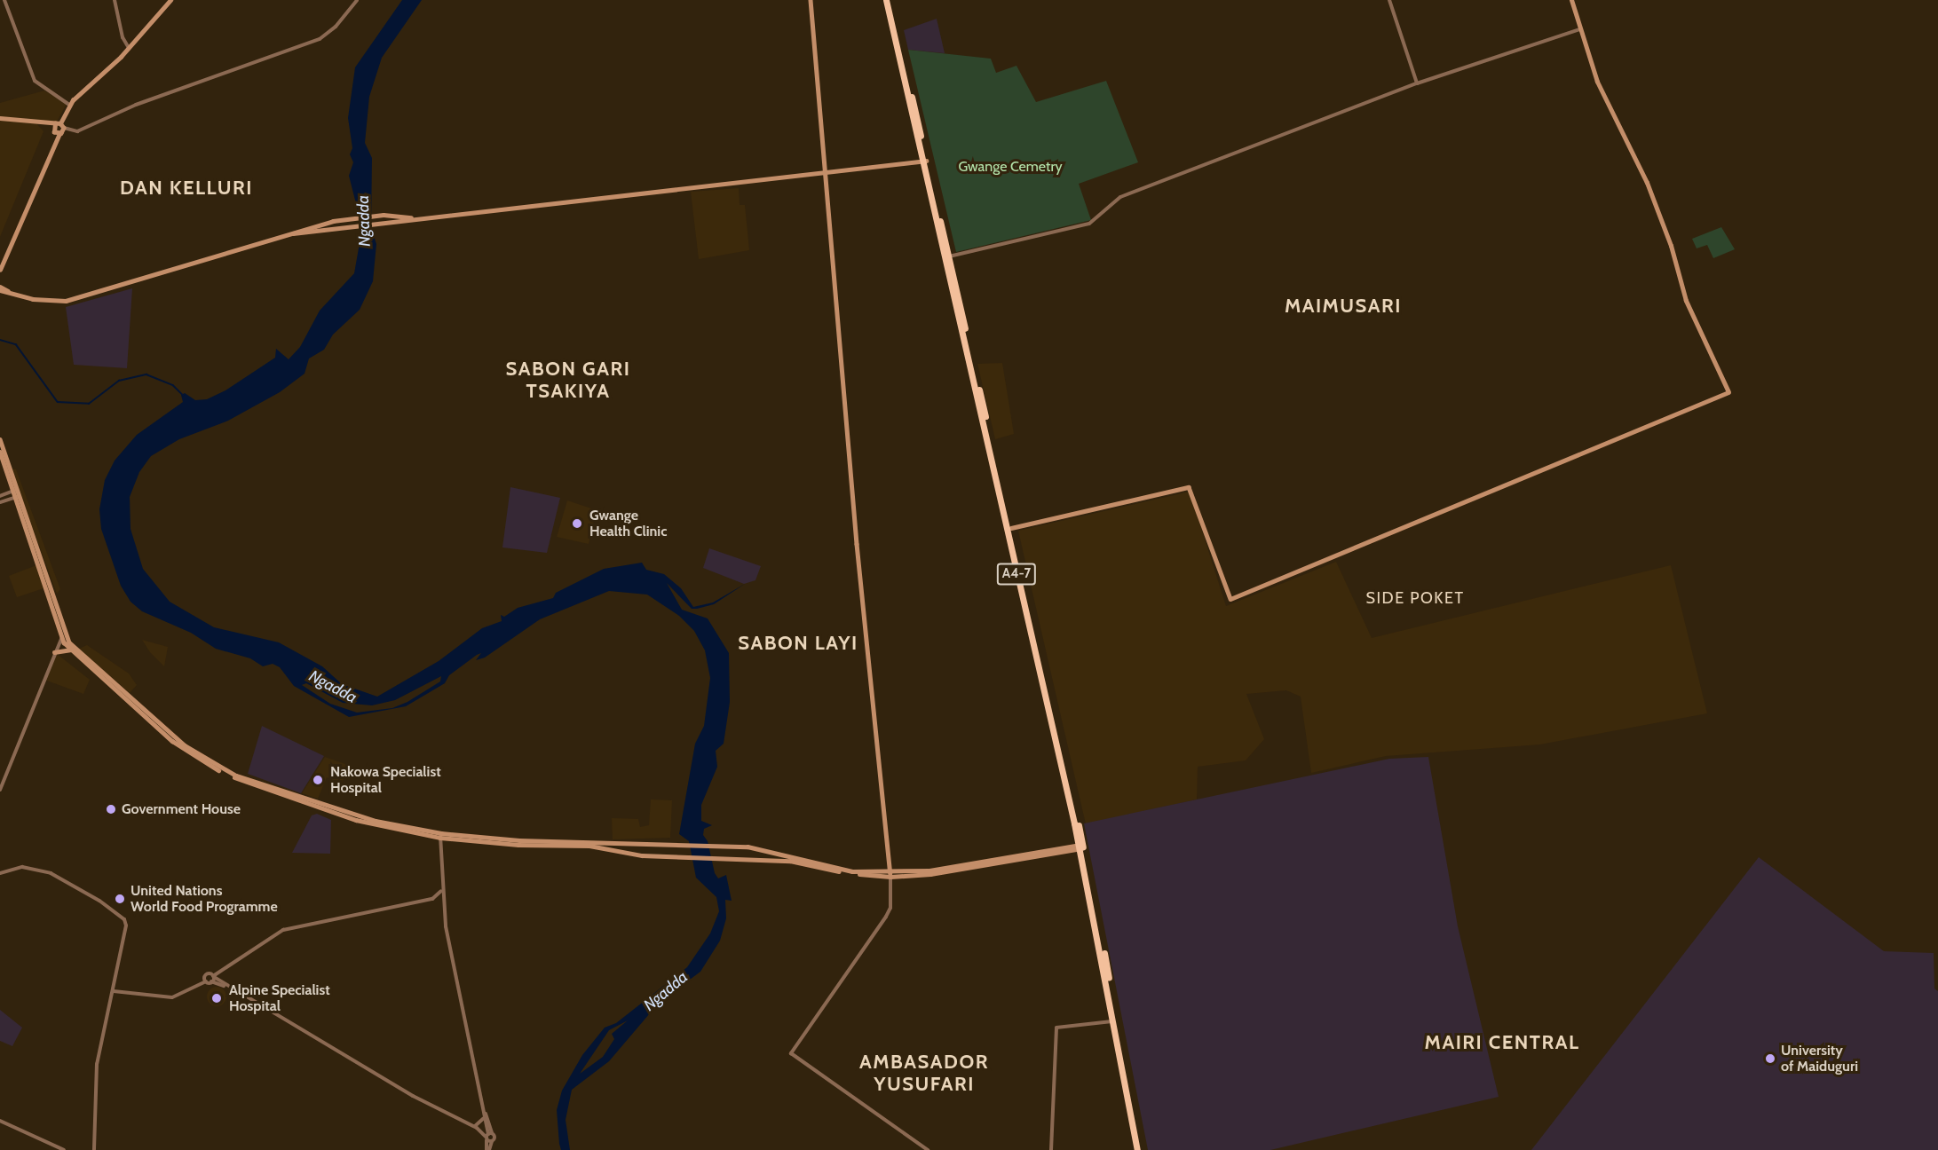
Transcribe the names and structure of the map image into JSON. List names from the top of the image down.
{
  "streets": {
    "highway": ["A4-7"]
  },
  "districts": [
    "DAN KELLURI",
    "MAIMUSARI",
    "SABON GARI TSAKIYA",
    "SIDE POKET",
    "SABON LAYI",
    "MAIRI CENTRAL",
    "AMBASADOR YUSUFARI"
  ],
  "water": ["Ngadda"],
  "parks": ["Gwange Cemetry"],
  "places": [
    "Gwange Health Clinic",
    "Nakowa Specialist Hospital",
    "Government House",
    "United Nations World Food Programme",
    "Alpine Specialist Hospital",
    "University of Maiduguri"
  ]
}
